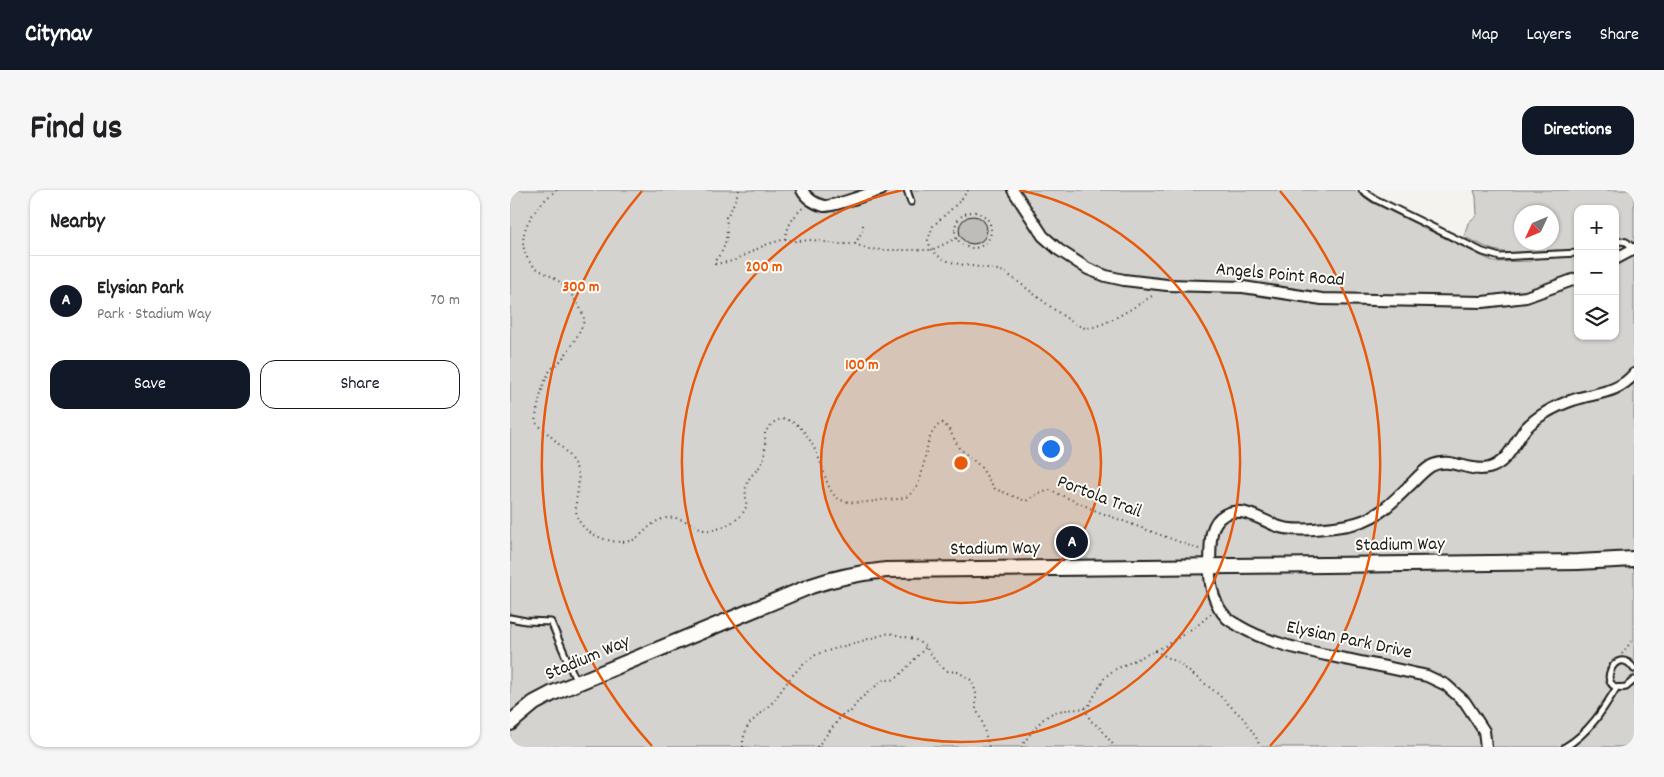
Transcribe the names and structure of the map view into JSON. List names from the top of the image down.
{
  "streets": {
    "main road": ["Stadium Way"],
    "street": ["Angels Point Road", "Elysian Park Drive"],
    "path": ["Portola Trail"]
  },
  "crossings": [
    ["Portola Trail", "Stadium Way"]
  ],
  "north": "bottom left",
  "page": {
    "header": "Citynav",
    "nav": ["Map", "Layers", "Share"],
    "title": "Find us",
    "buttons": [
      "Directions",
      ["Save", "Share"]
    ],
    "heading": "Nearby",
    "map_buttons": ["+", "−"],
    "list": [
      {
        "mark": "A",
        "name": "Elysian Park",
        "note": "Park · Stadium Way",
        "value": "70 m"
      }
    ],
    "pins": "A"
  },
  "rings": ["200 m", "300 m", "100 m"]
}
